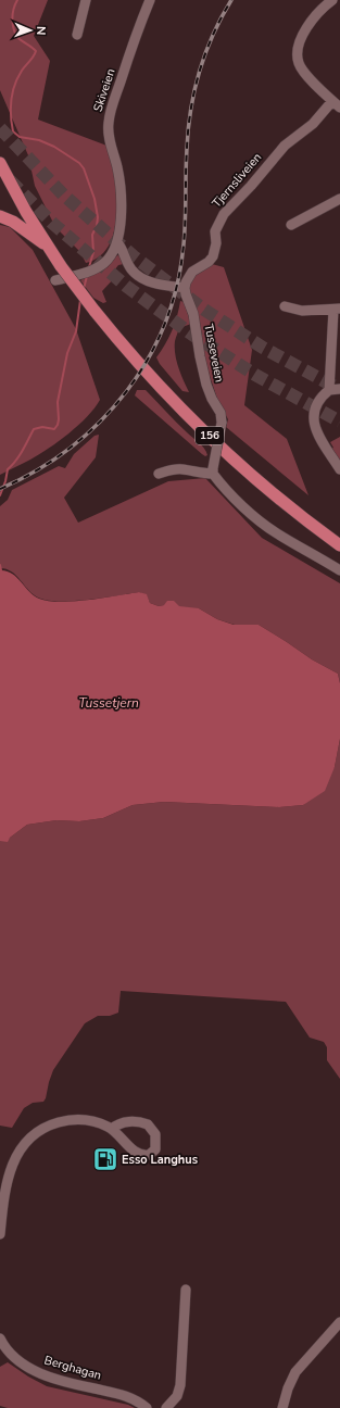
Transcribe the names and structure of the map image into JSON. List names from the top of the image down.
{
  "streets": {
    "main road": ["156"],
    "street": [
      "Skiveien",
      "Tjernsliveien",
      "Tusseveien",
      "Berghagan"
    ]
  },
  "crossings": [
    ["Tjernsliveien", "Tusseveien"]
  ],
  "water": ["Tussetjern"],
  "places": {
    "fuel station": ["Esso Langhus"]
  },
  "north": "right"
}
